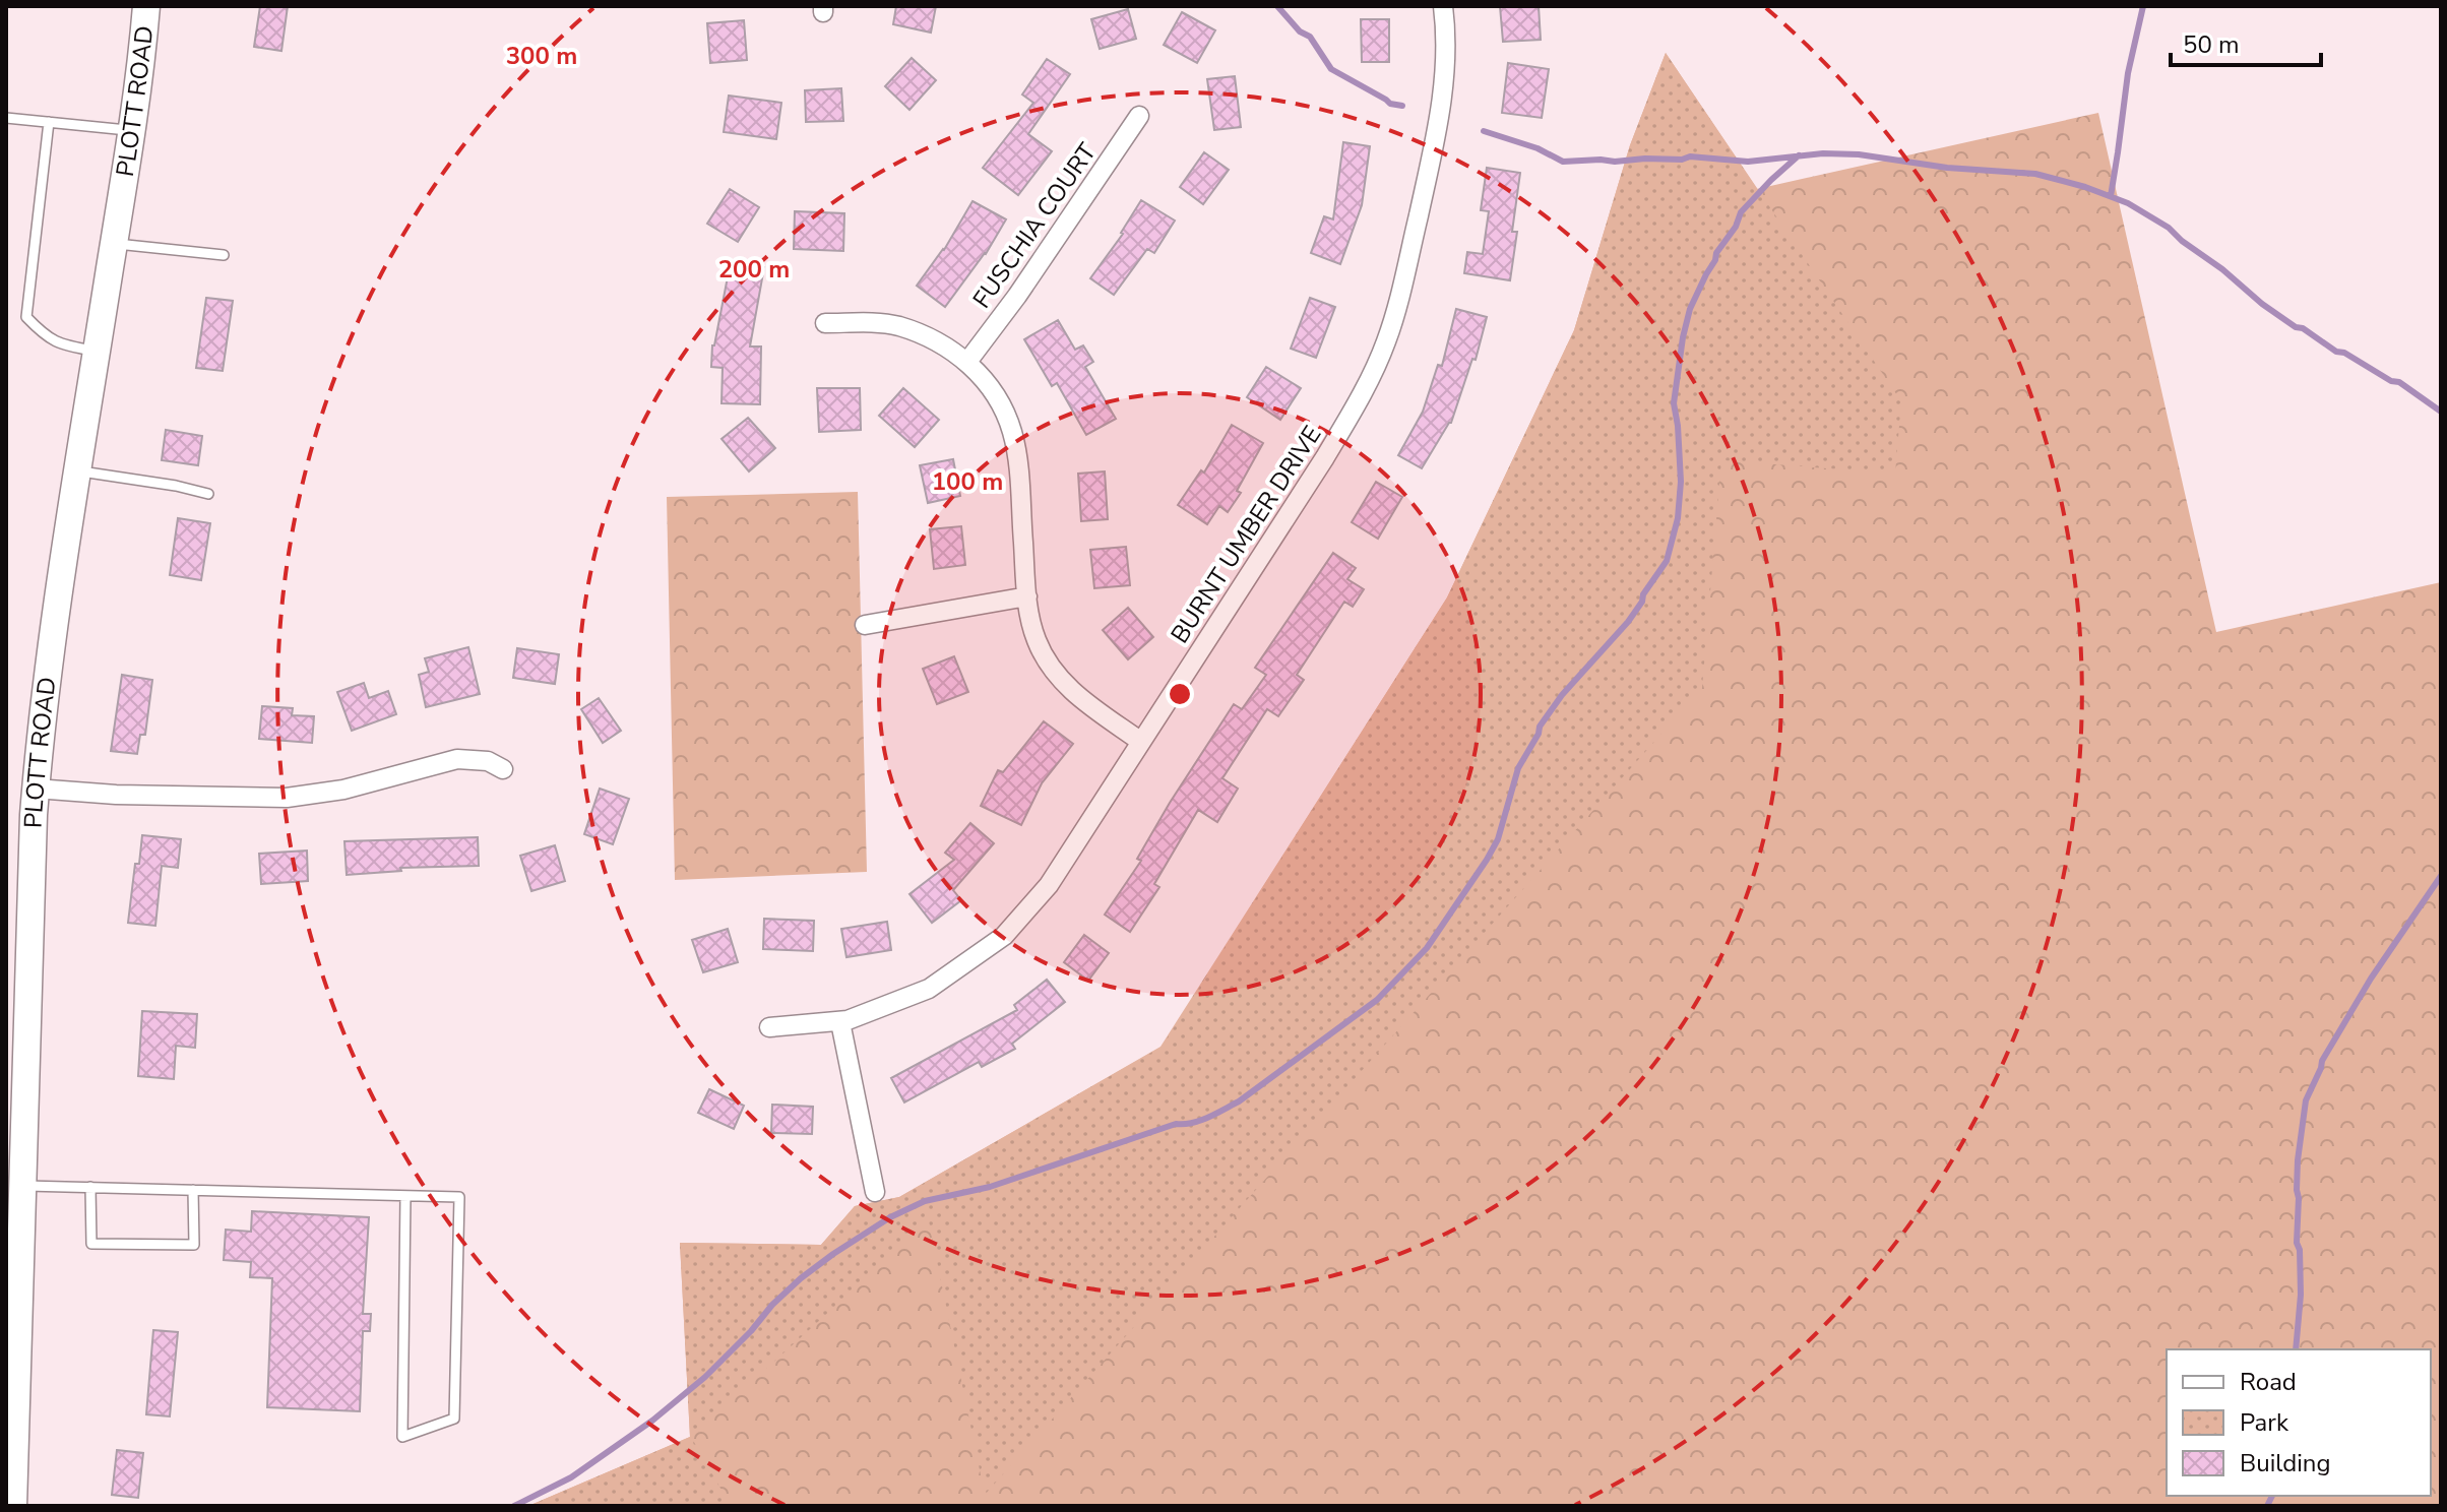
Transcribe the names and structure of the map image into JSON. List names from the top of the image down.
{
  "streets": {
    "street": ["PLOTT ROAD", "FUSCHIA COURT", "BURNT UMBER DRIVE"]
  },
  "legend": ["Road", "Park", "Building"],
  "scale_bar": "50 m",
  "rings": ["300 m", "200 m", "100 m"]
}
